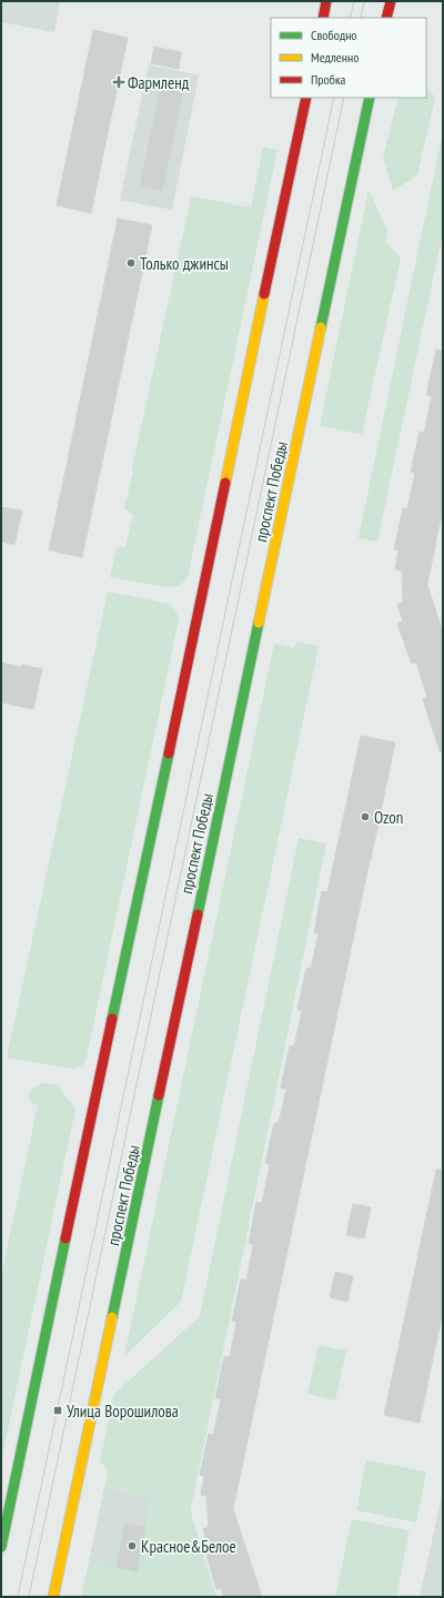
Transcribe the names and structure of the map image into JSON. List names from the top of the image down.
{
  "streets": {
    "main road": ["проспект Победы"]
  },
  "places": {
    "health": ["Фармленд"],
    "other": ["Только джинсы", "Ozon", "Красное&Белое"],
    "transit": ["Улица Ворошилова"]
  },
  "legend": ["Свободно", "Медленно", "Пробка"]
}
